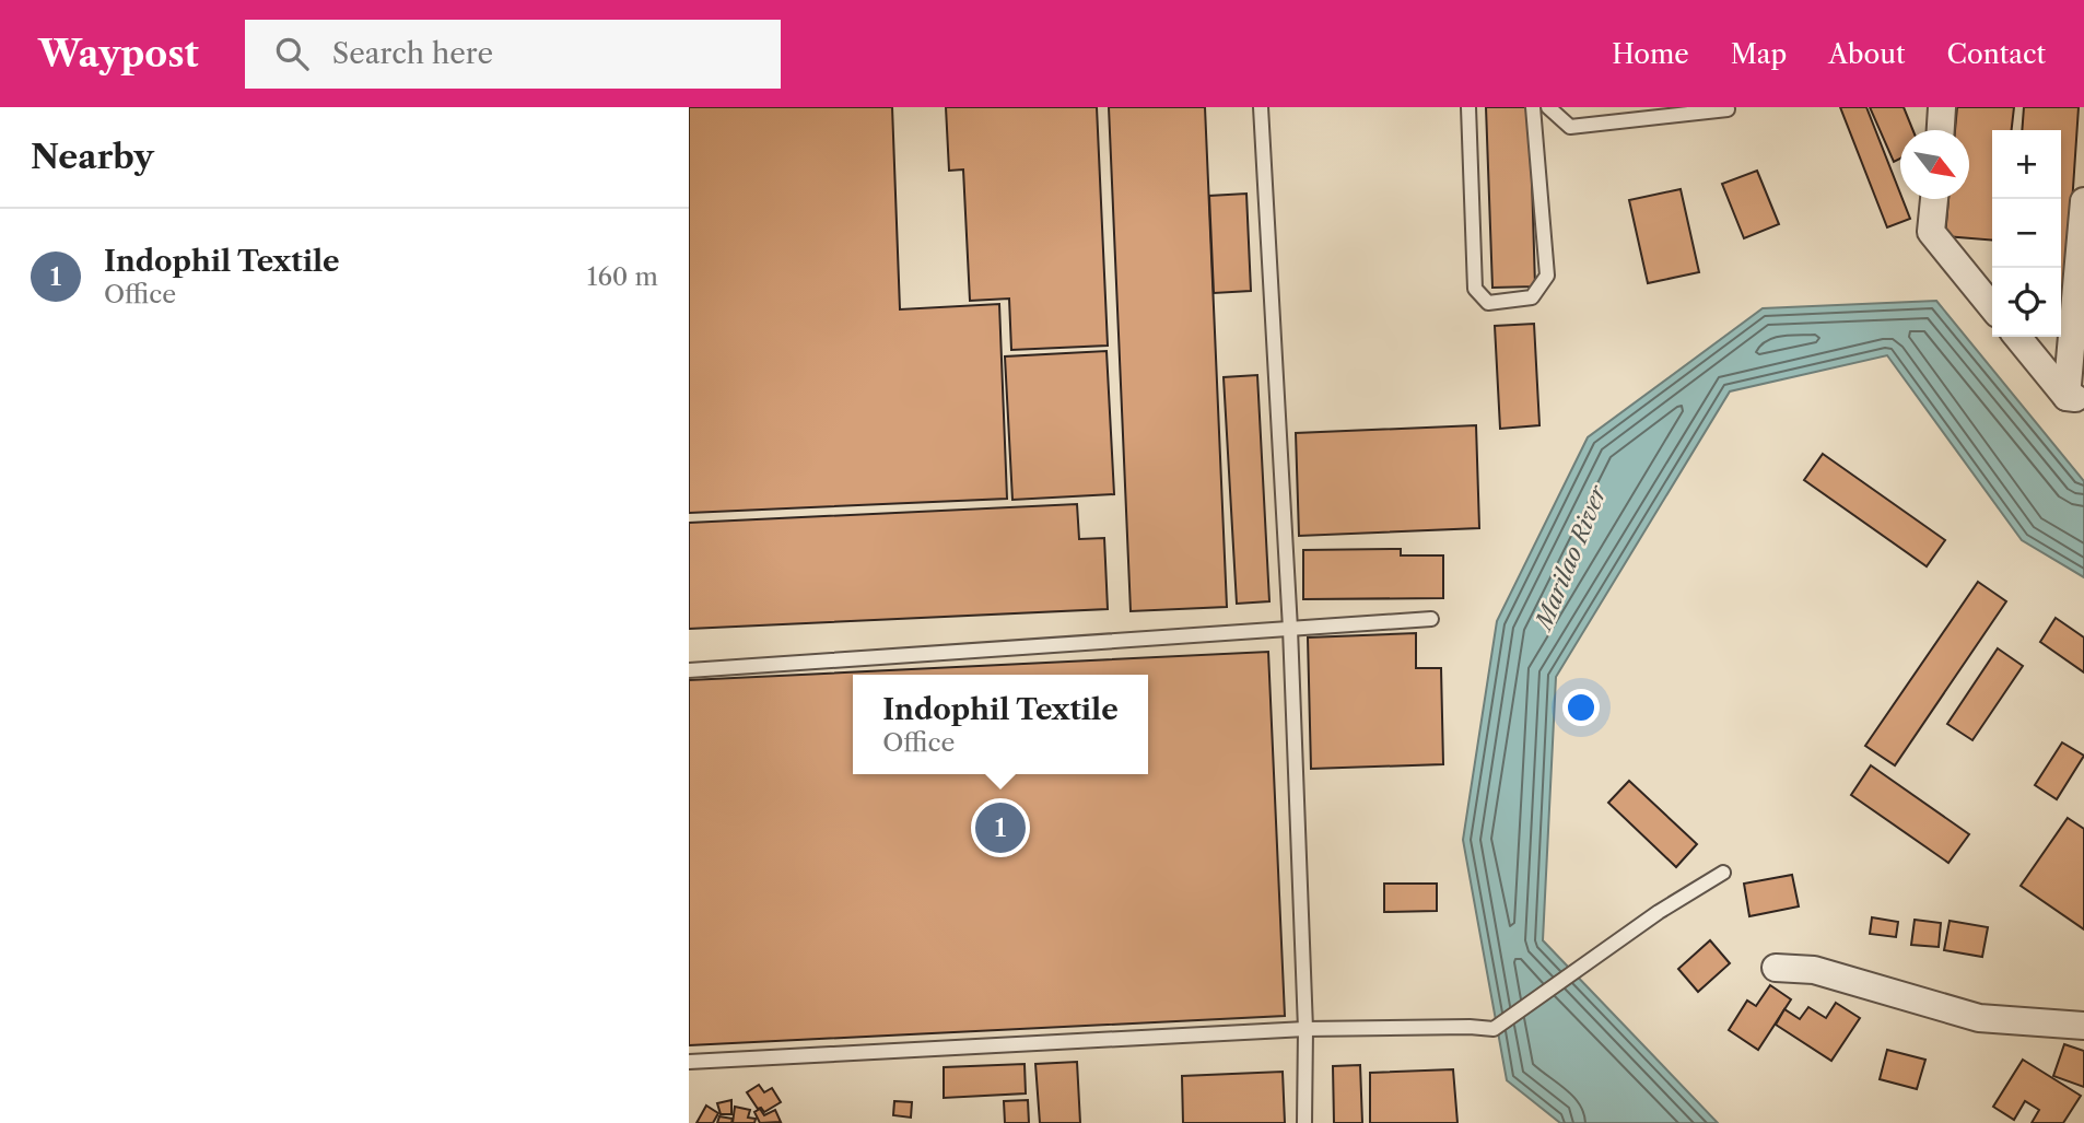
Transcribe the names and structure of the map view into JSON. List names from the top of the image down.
{
  "water": ["Marilao River"],
  "north": "bottom right",
  "page": {
    "header": "Waypost",
    "search": "Search here",
    "nav": [
      "Home",
      "Map",
      "About",
      "Contact"
    ],
    "heading": "Nearby",
    "map_buttons": ["+", "−"],
    "list": [
      {
        "mark": "1",
        "name": "Indophil Textile",
        "note": "Office",
        "value": "160 m"
      }
    ],
    "popup": ["Indophil Textile", "Office"],
    "pins": "1"
  }
}
